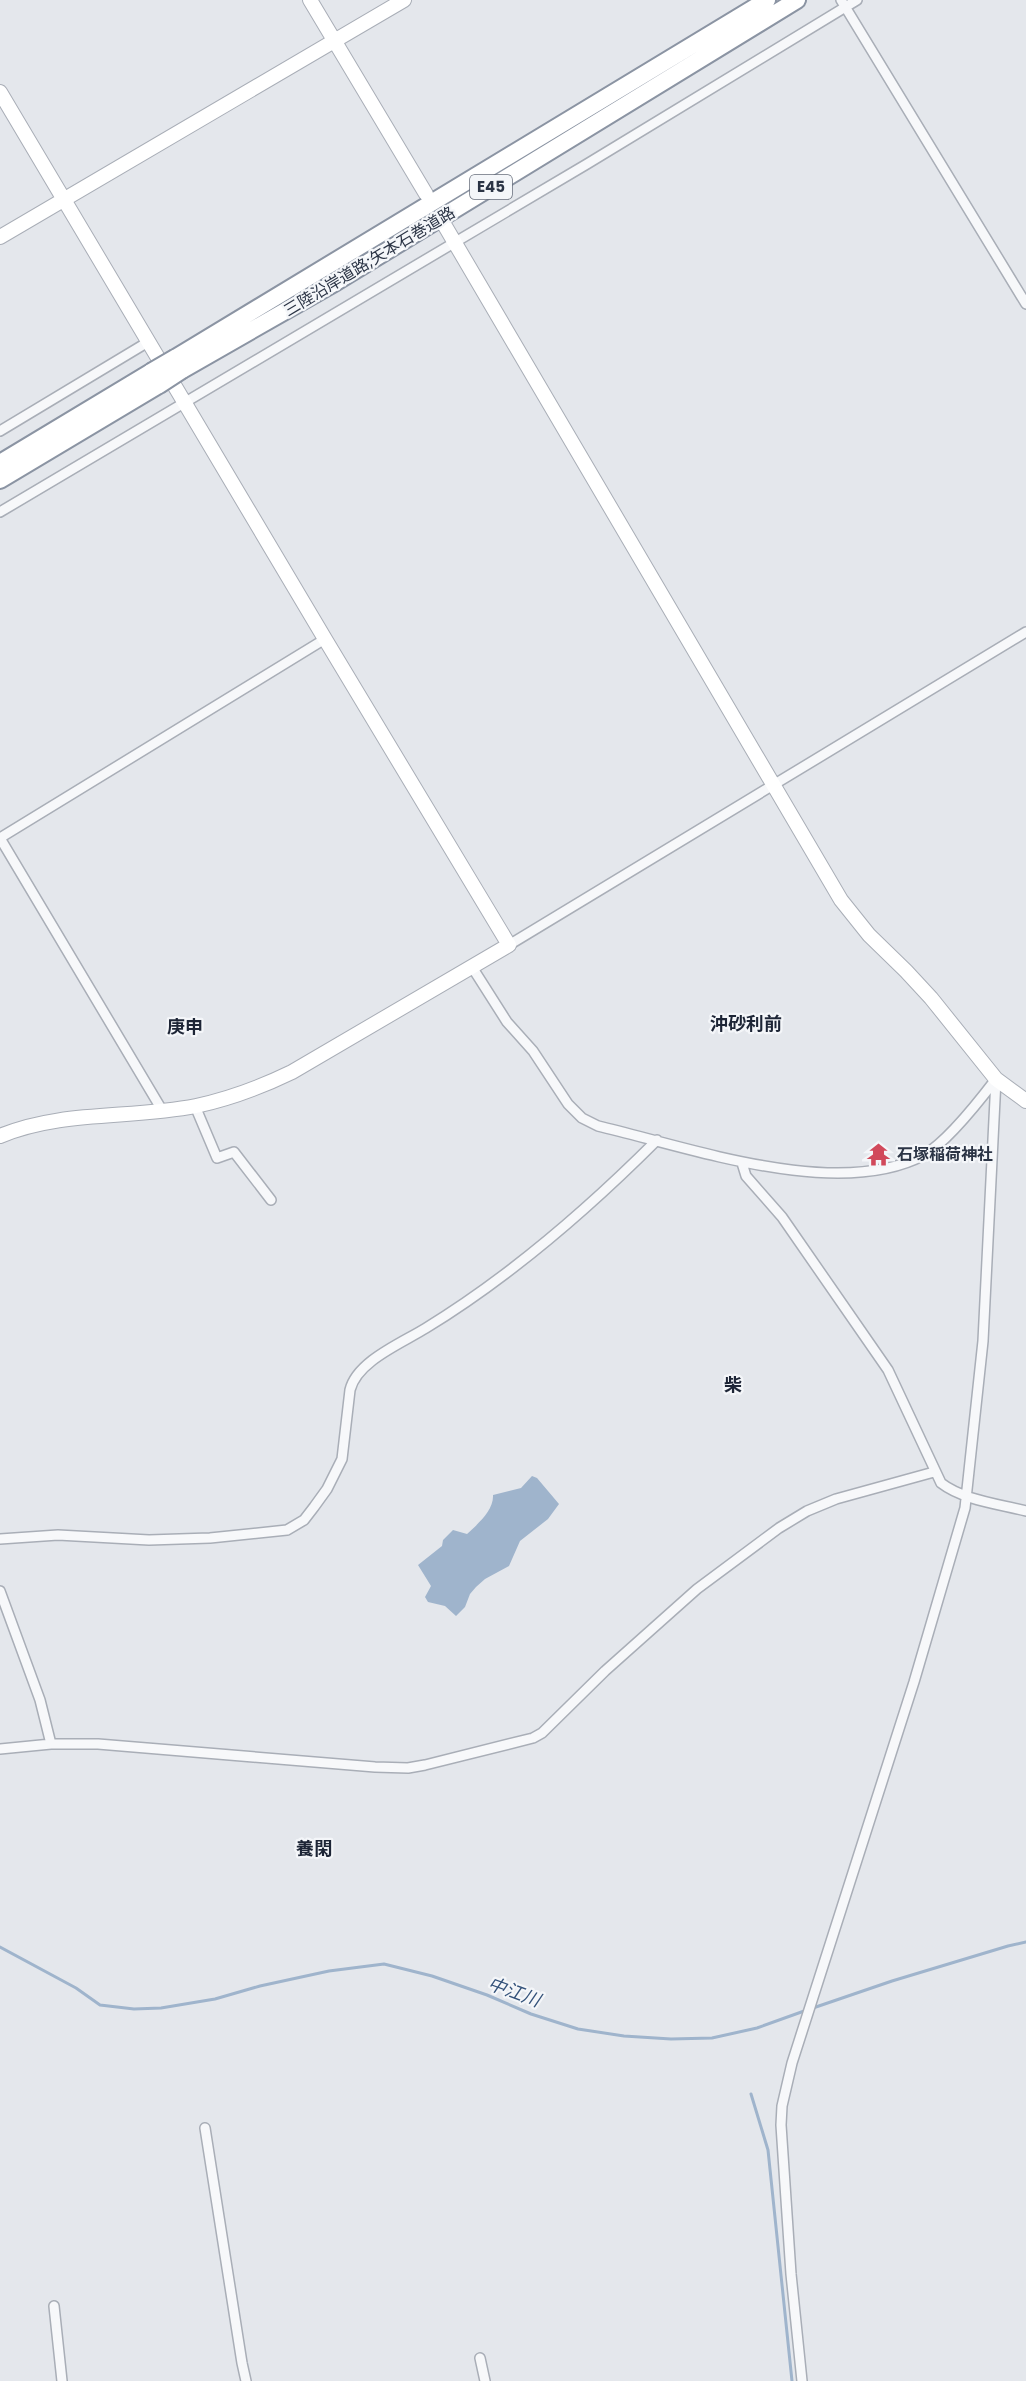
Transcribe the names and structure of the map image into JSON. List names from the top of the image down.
{
  "streets": {
    "highway": ["E45", "三陸沿岸道路;矢本石巻道路"]
  },
  "districts": [
    "沖砂利前",
    "庚申",
    "柴",
    "養閑"
  ],
  "water": ["中江川"],
  "places": {
    "temple": ["石塚稲荷神社"]
  }
}
